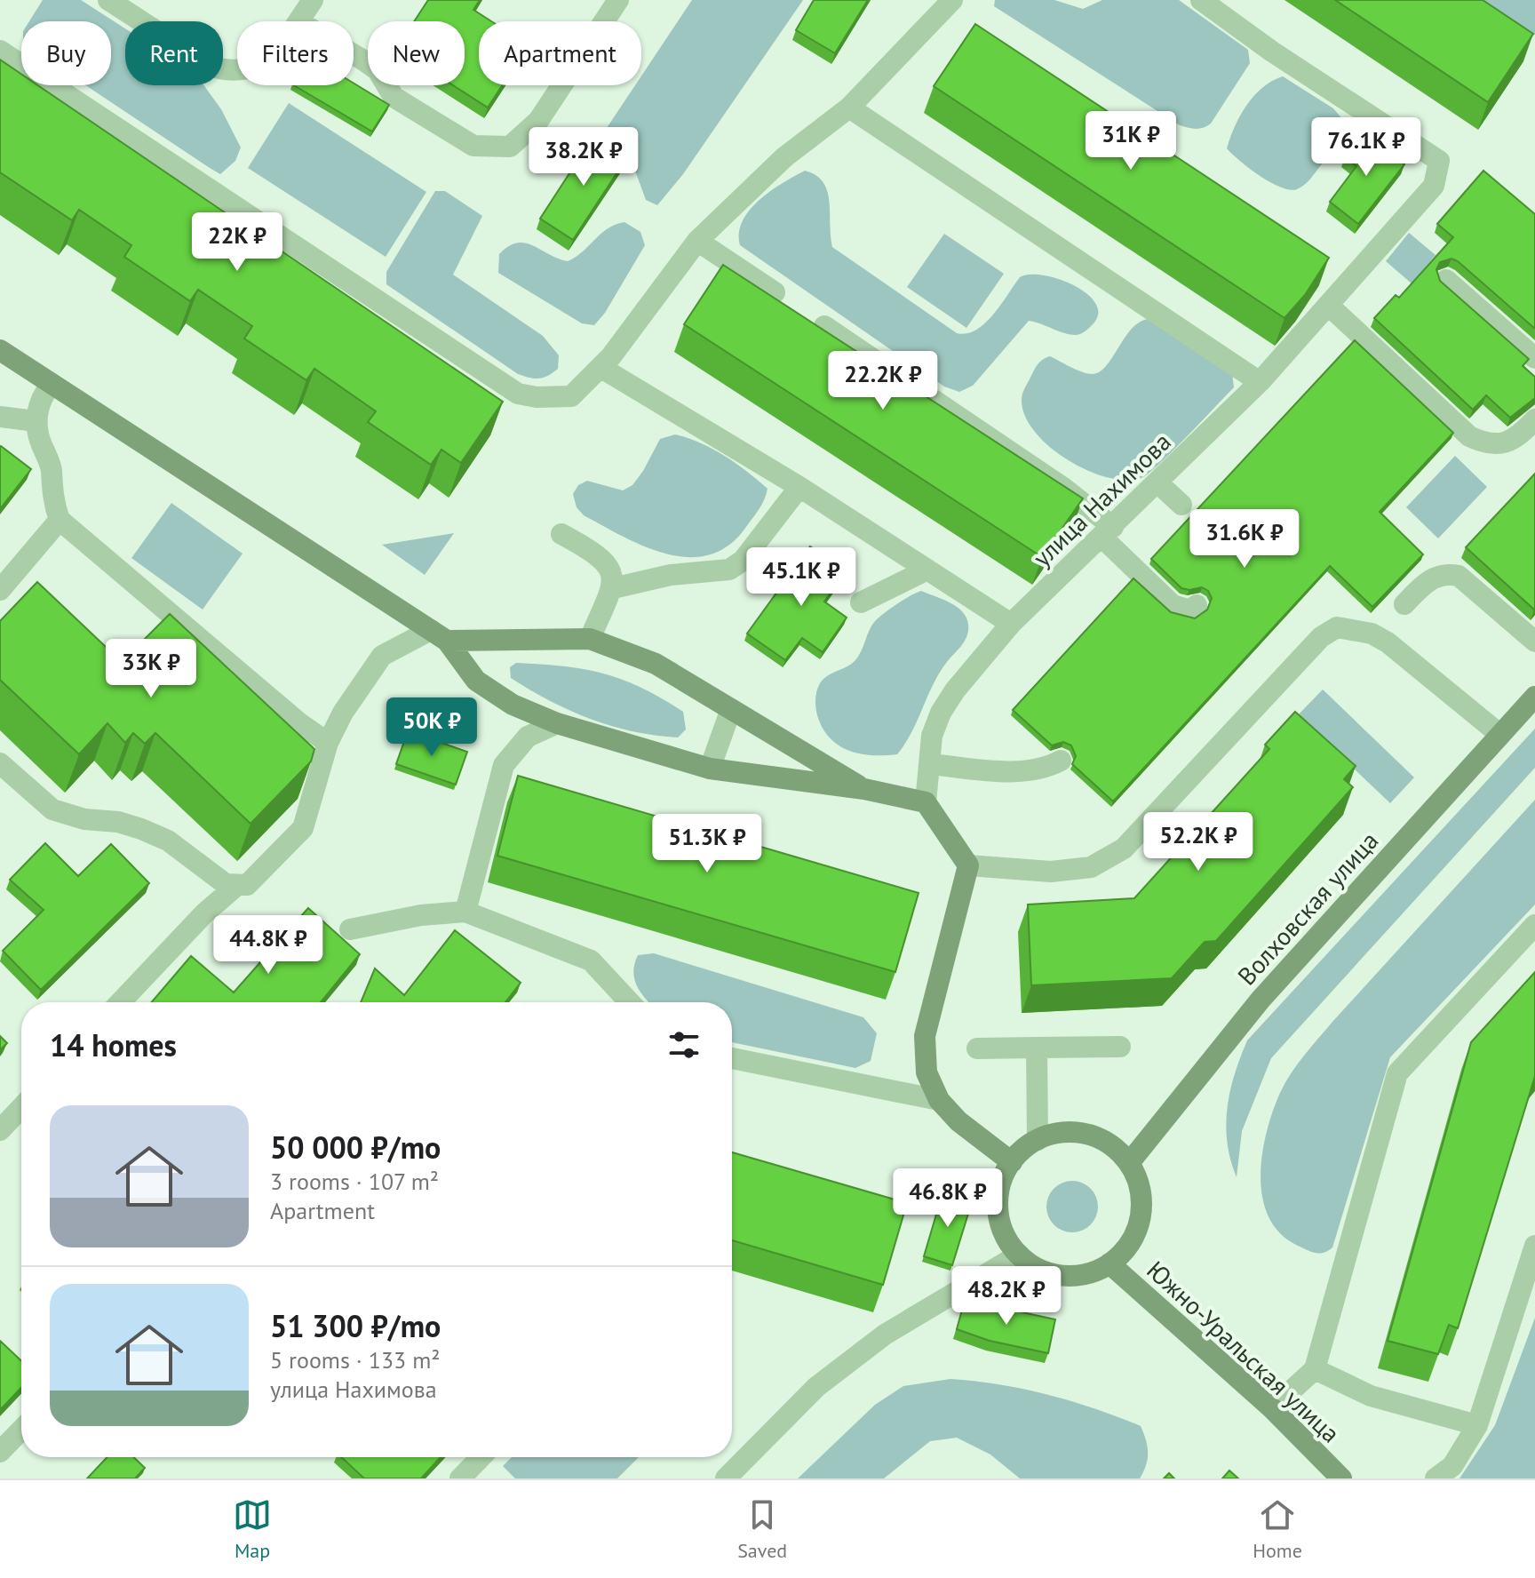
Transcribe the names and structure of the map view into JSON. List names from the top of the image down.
{
  "streets": {
    "main road": ["Волховская улица", "Южно-Уральская улица"],
    "lane": ["улица Нахимова"]
  },
  "crossings": [
    ["Волховская улица", "Южно-Уральская улица"]
  ],
  "page": {
    "chip": [
      "Buy",
      "Rent",
      "Filters",
      "New",
      "Apartment"
    ],
    "price": [
      "31K ₽",
      "76.1K ₽",
      "38.2K ₽",
      "22K ₽",
      "22.2K ₽",
      "31.6K ₽",
      "45.1K ₽",
      "33K ₽",
      "50K ₽",
      "52.2K ₽",
      "51.3K ₽",
      "44.8K ₽",
      "46.8K ₽",
      "48.2K ₽"
    ],
    "heading": "14 homes",
    "list": [
      {
        "name": "50 000 ₽/mo",
        "note": "3 rooms · 107 m² · Apartment"
      },
      {
        "name": "51 300 ₽/mo",
        "note": "5 rooms · 133 m² · улица Нахимова"
      }
    ],
    "tabs": ["Map", "Saved", "Home"]
  }
}
